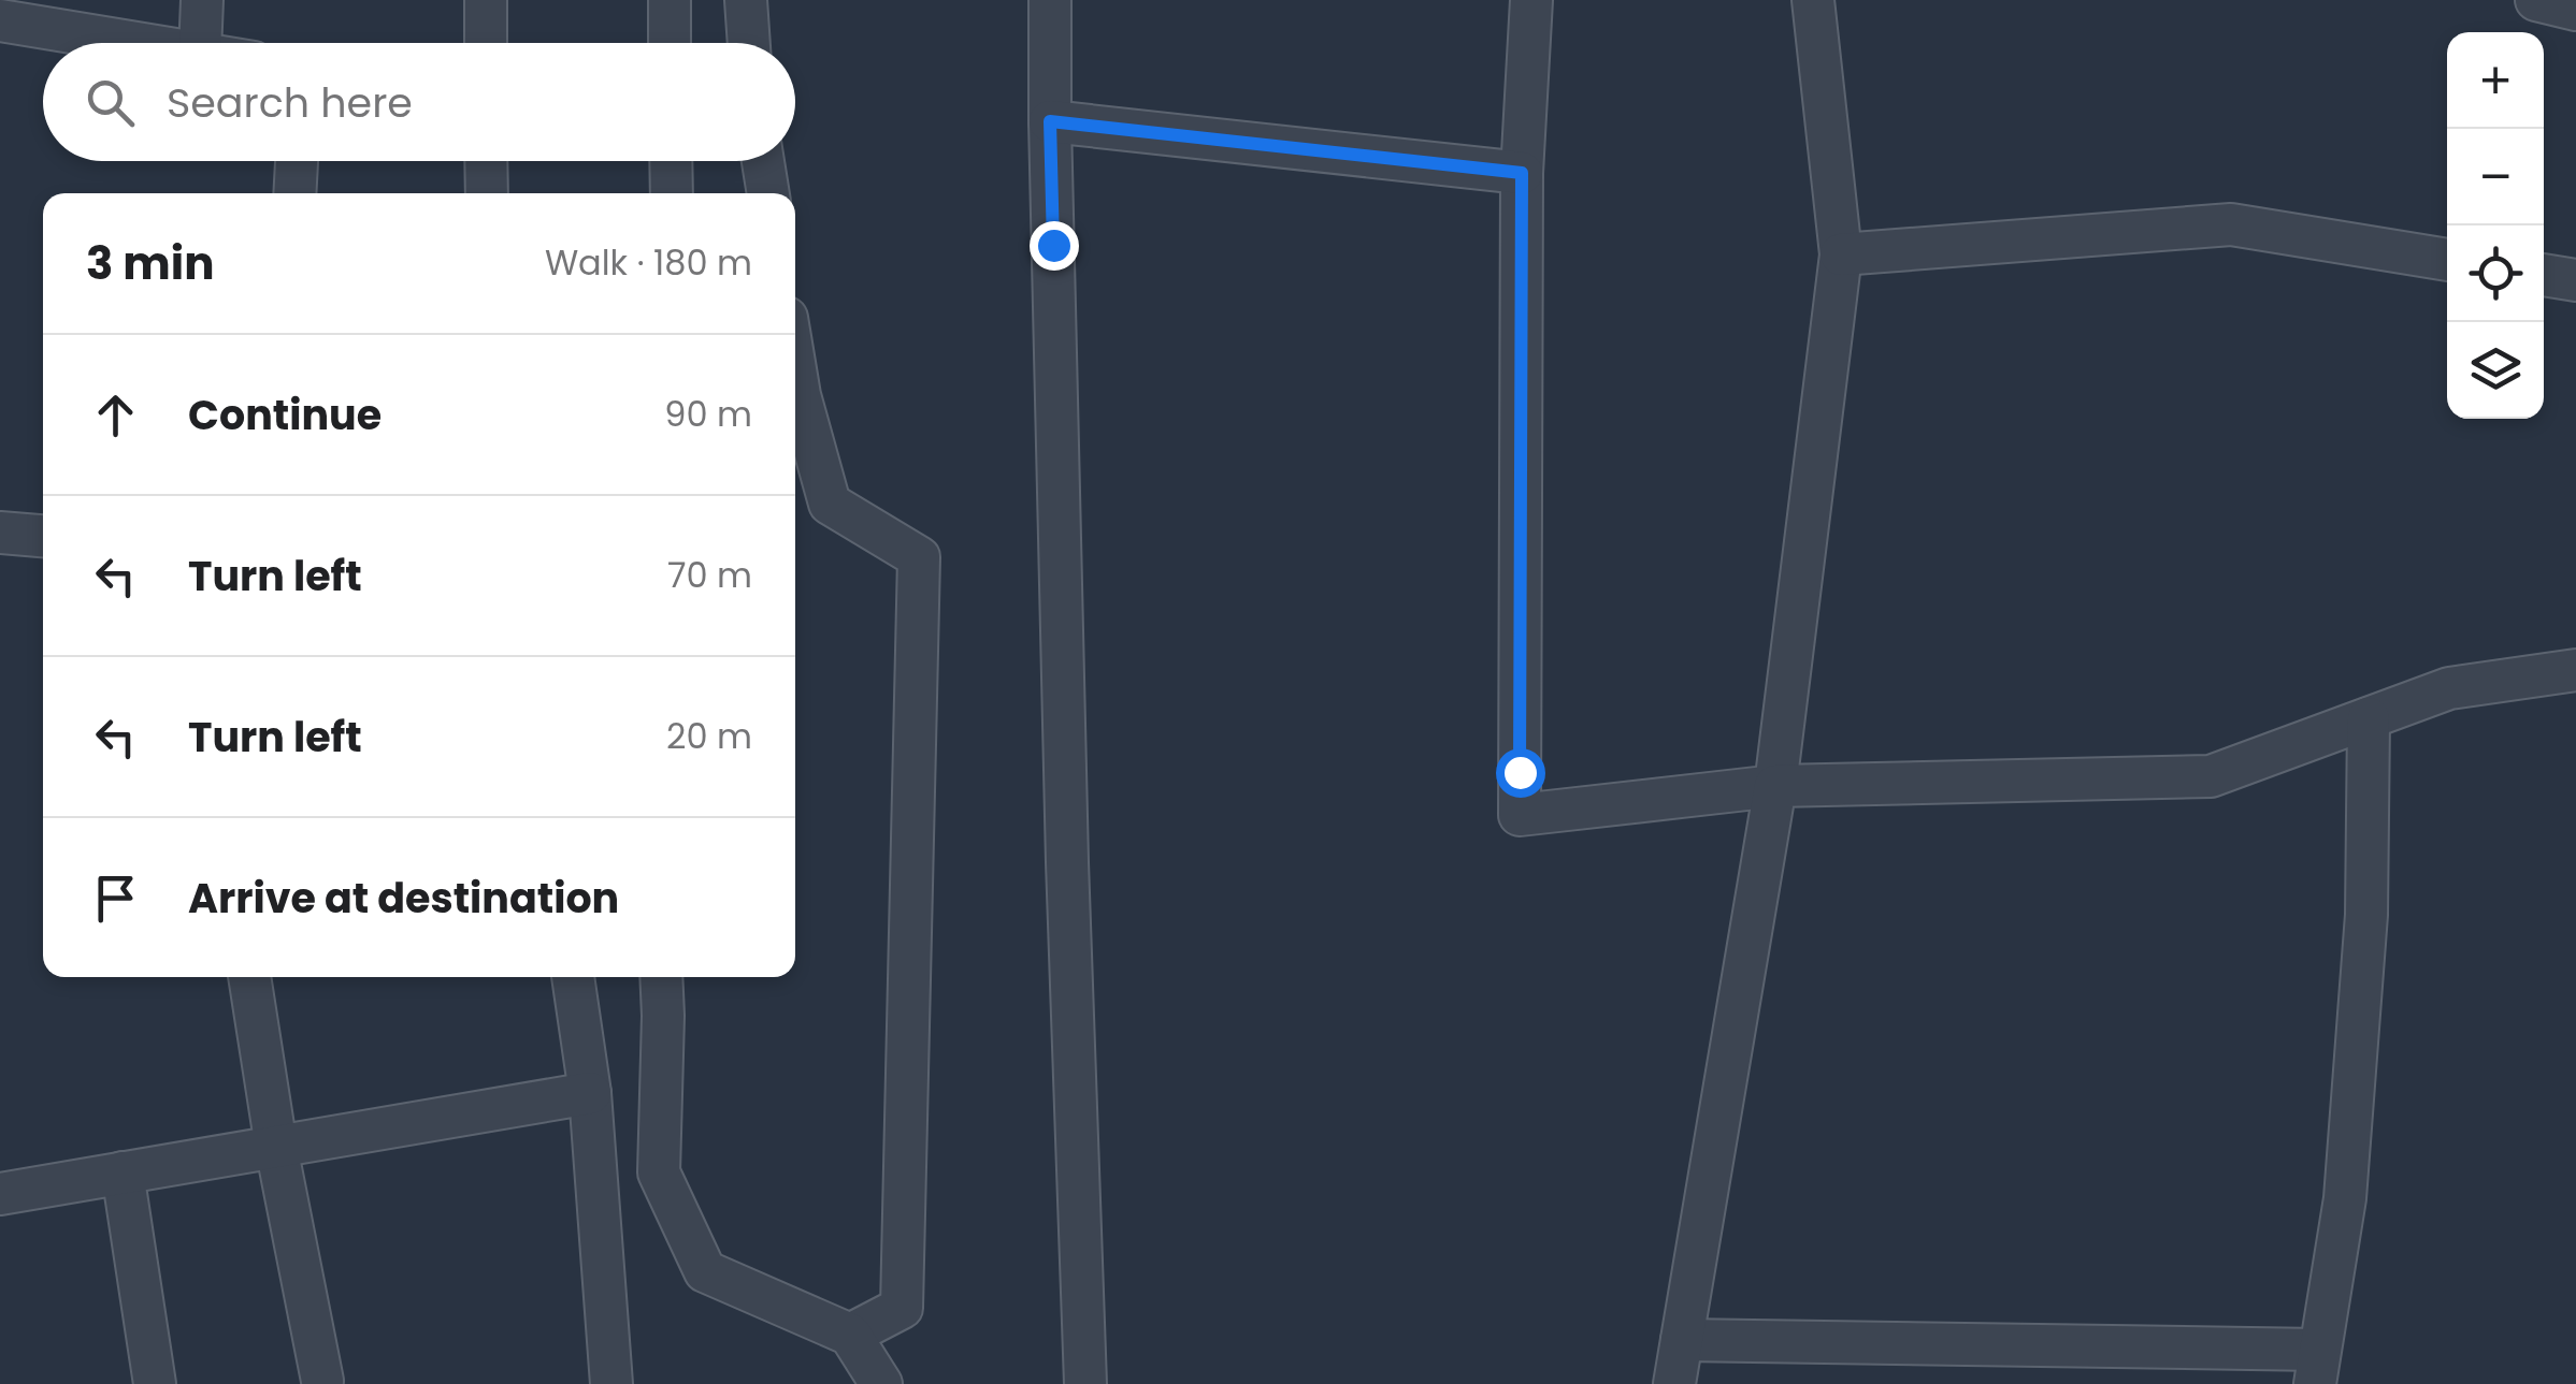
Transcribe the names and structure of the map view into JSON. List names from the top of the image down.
{
  "page": {
    "map_buttons": ["+", "−"],
    "search": "Search here",
    "heading": ["3 min", "Walk · 180 m"],
    "list": [
      ["Continue", "90 m"],
      ["Turn left", "70 m"],
      ["Turn left", "20 m"],
      "Arrive at destination"
    ]
  }
}
